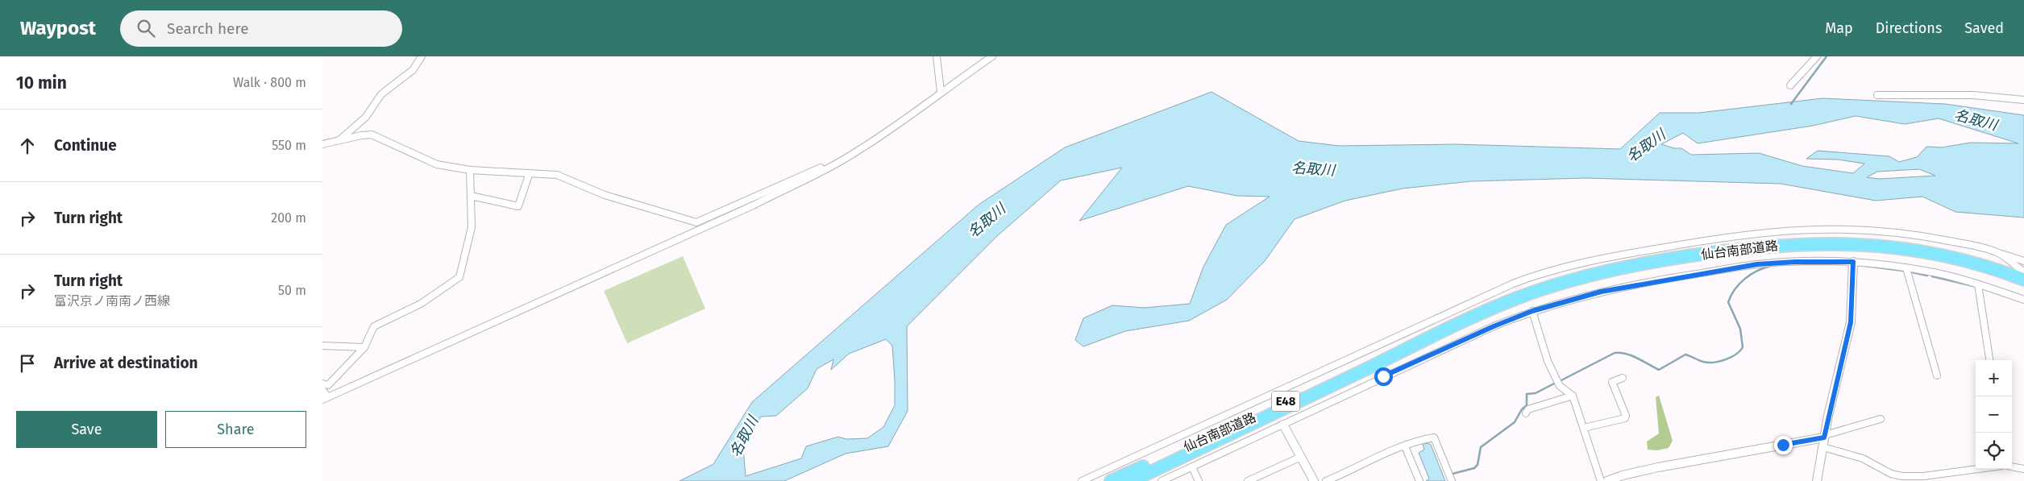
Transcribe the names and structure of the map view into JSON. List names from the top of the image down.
{
  "streets": {
    "highway": ["仙台南部道路", "E48"]
  },
  "water": ["名取川"],
  "page": {
    "header": "Waypost",
    "search": "Search here",
    "nav": ["Map", "Directions", "Saved"],
    "heading": ["10 min", "Walk · 800 m"],
    "list": [
      ["Continue", "550 m"],
      ["Turn right", "200 m"],
      ["Turn right", "富沢京ノ南南ノ西線", "50 m"],
      "Arrive at destination"
    ],
    "map_buttons": ["+", "−"],
    "buttons": ["Save", "Share"]
  }
}
